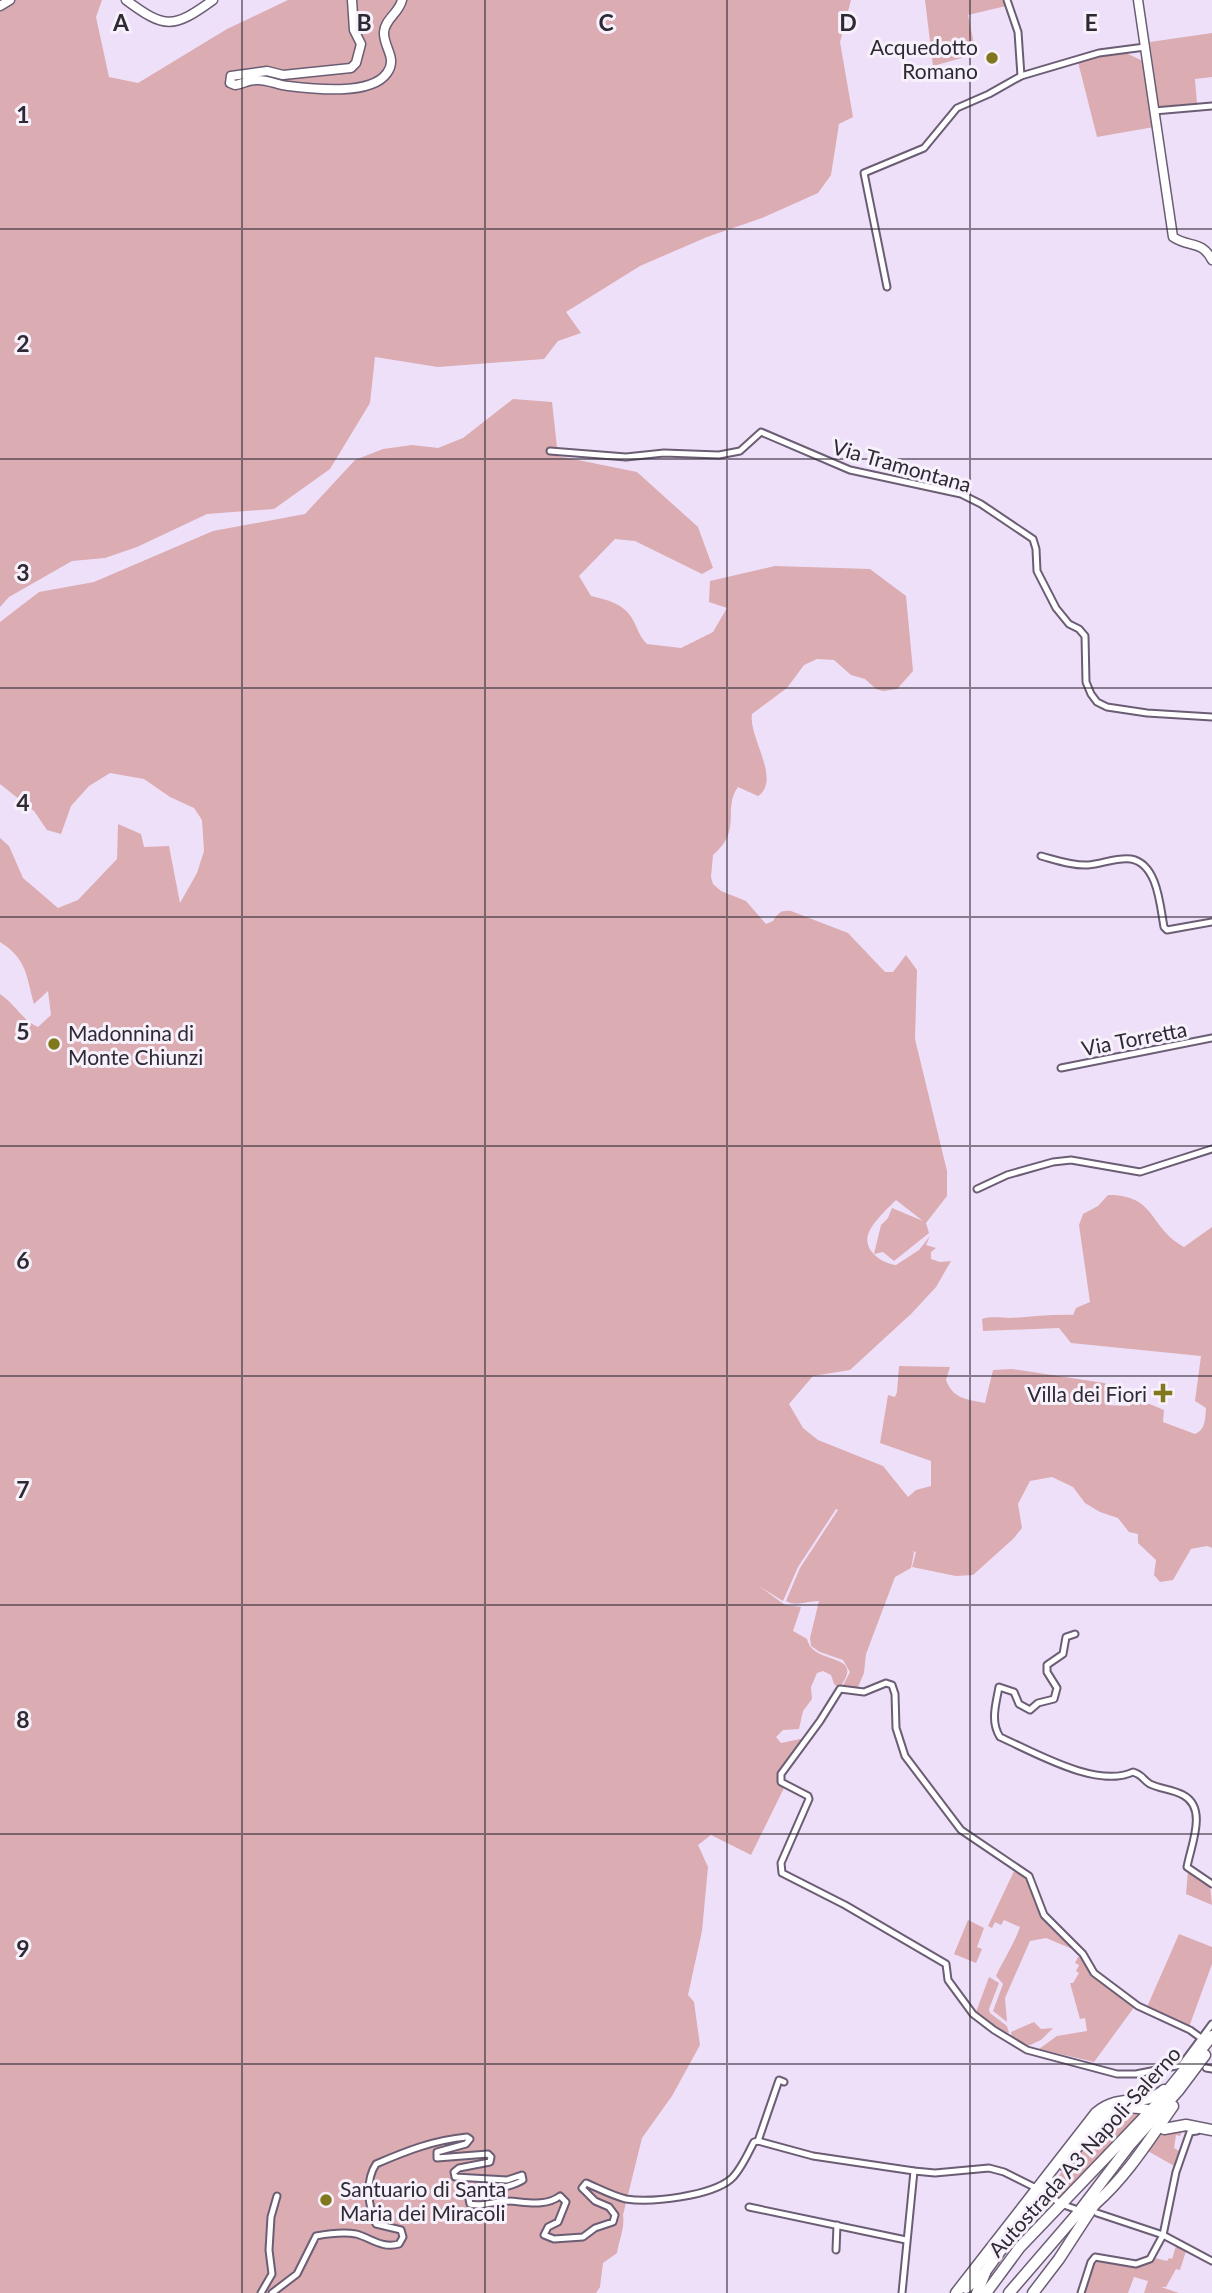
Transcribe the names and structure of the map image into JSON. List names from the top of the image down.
{
  "streets": {
    "highway": ["Autostrada A3 Napoli-Salerno"],
    "street": ["Via Tramontana", "Via Torretta"]
  },
  "places": {
    "other": ["Acquedotto Romano", "Madonnina di Monte Chiunzi", "Santuario di Santa Maria dei Miracoli"],
    "health": ["Villa dei Fiori"]
  },
  "grid": {
    "columns": [
      "A",
      "B",
      "C",
      "D",
      "E"
    ],
    "rows": [
      "1",
      "2",
      "3",
      "4",
      "5",
      "6",
      "7",
      "8",
      "9"
    ]
  }
}
